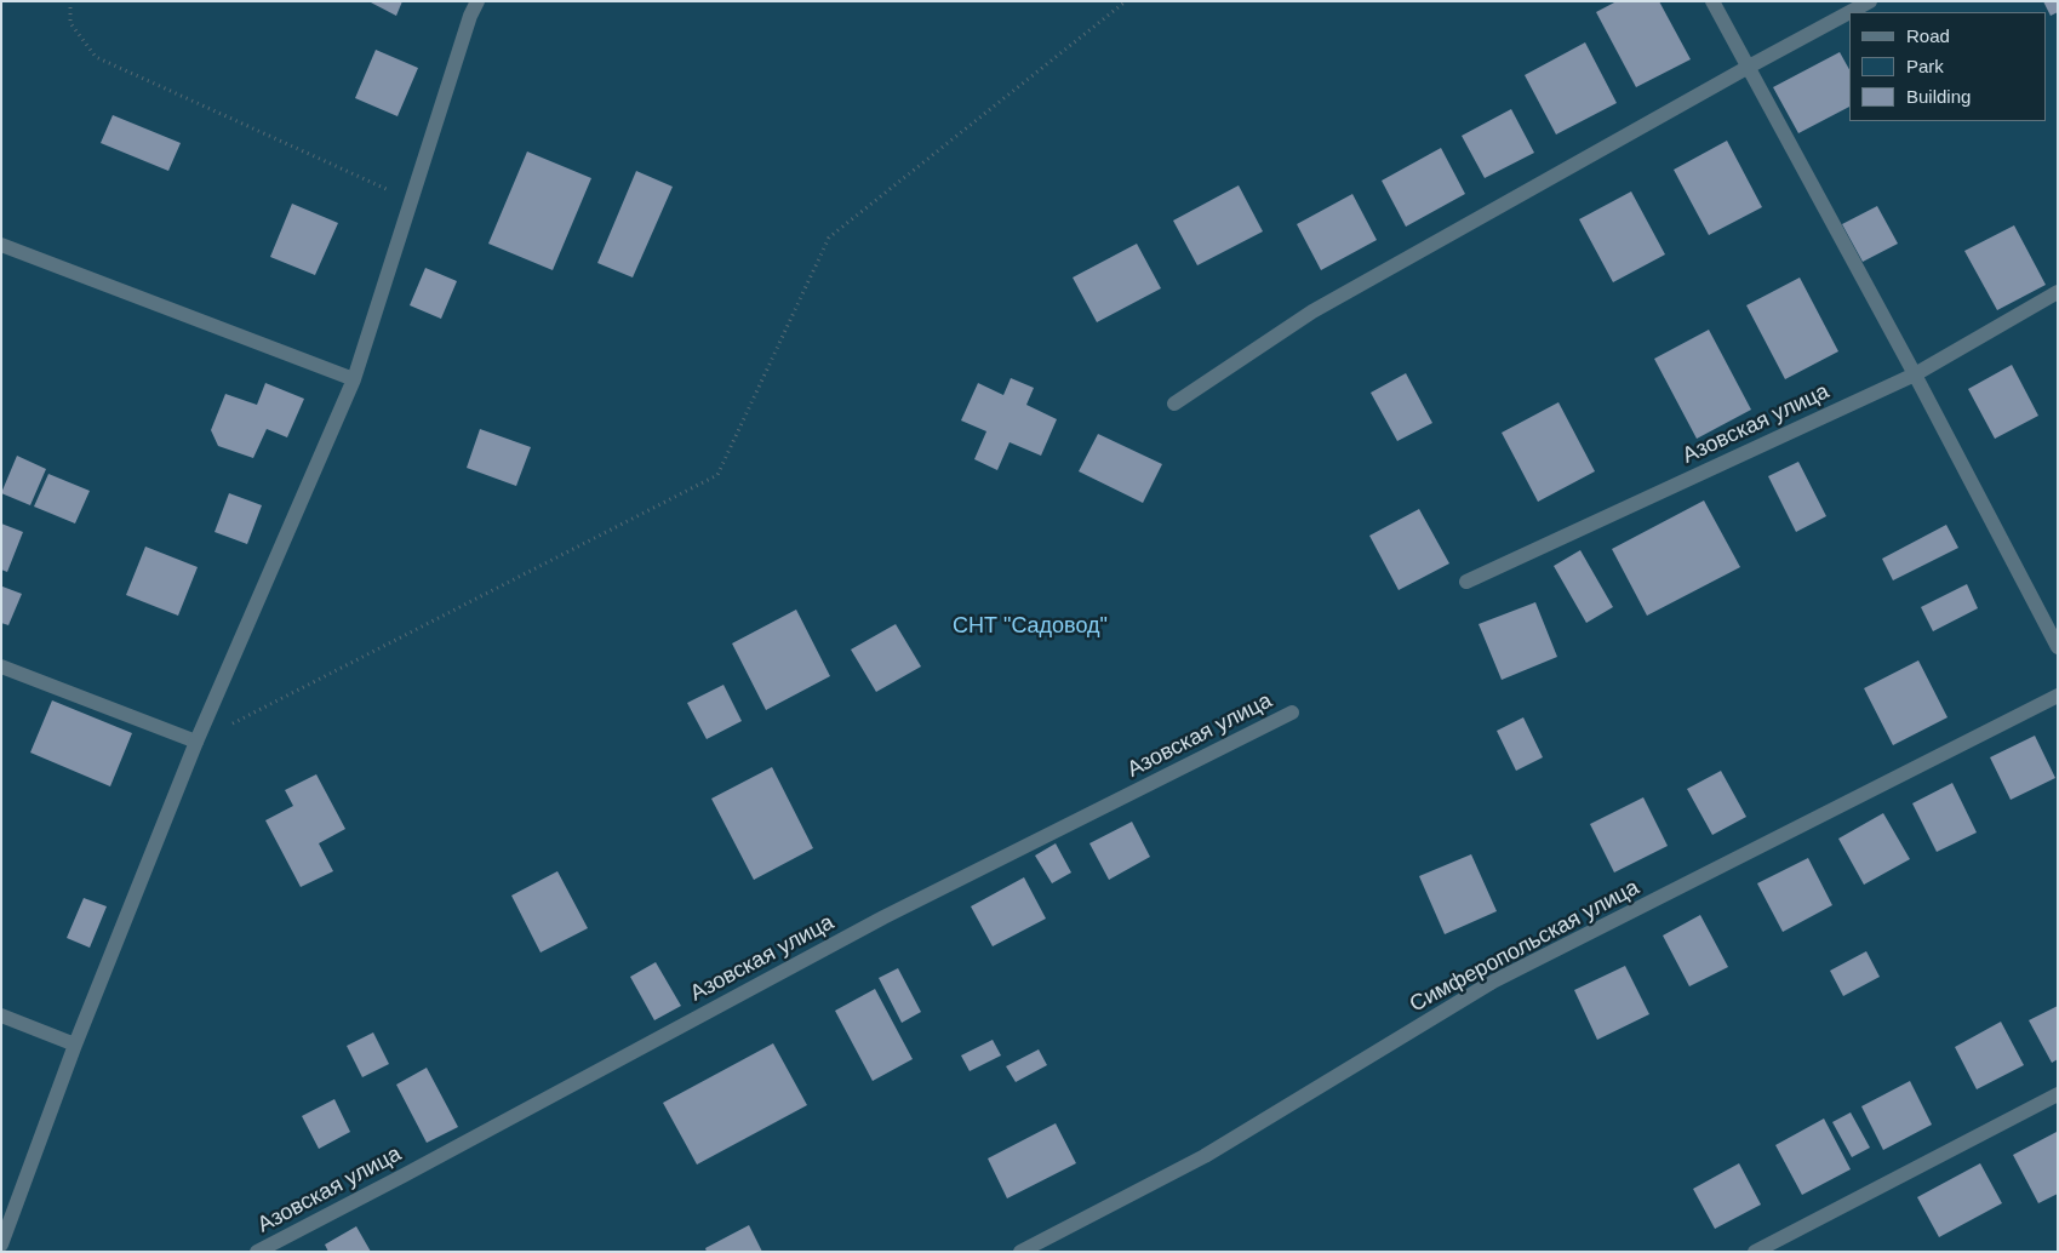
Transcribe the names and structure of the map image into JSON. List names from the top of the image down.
{
  "streets": {
    "street": ["Азовская улица", "Симферопольская улица"]
  },
  "parks": ["СНТ \"Садовод\""],
  "legend": ["Road", "Park", "Building"]
}
